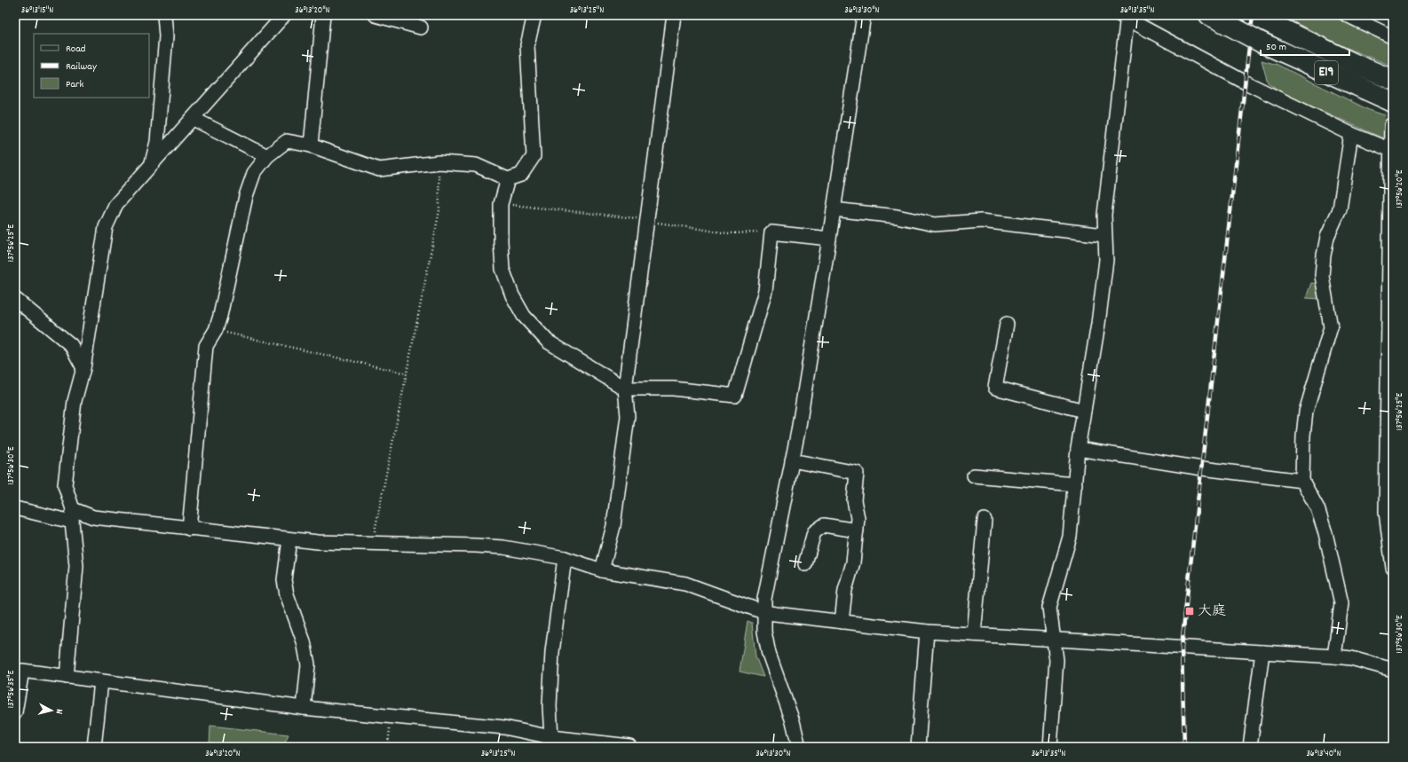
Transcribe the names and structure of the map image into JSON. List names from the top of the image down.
{
  "streets": {
    "highway": ["E19"]
  },
  "places": {
    "transit": ["大庭"]
  },
  "legend": ["Road", "Railway", "Park"],
  "scale_bar": "50 m",
  "north": "right",
  "coordinates": [
    "36°13'15\"N",
    "36°13'20\"N",
    "36°13'25\"N",
    "36°13'30\"N",
    "36°13'35\"N",
    "137°56'20\"E",
    "137°56'25\"E",
    "137°56'30\"E",
    "137°56'35\"E",
    "36°13'40\"N"
  ]
}
